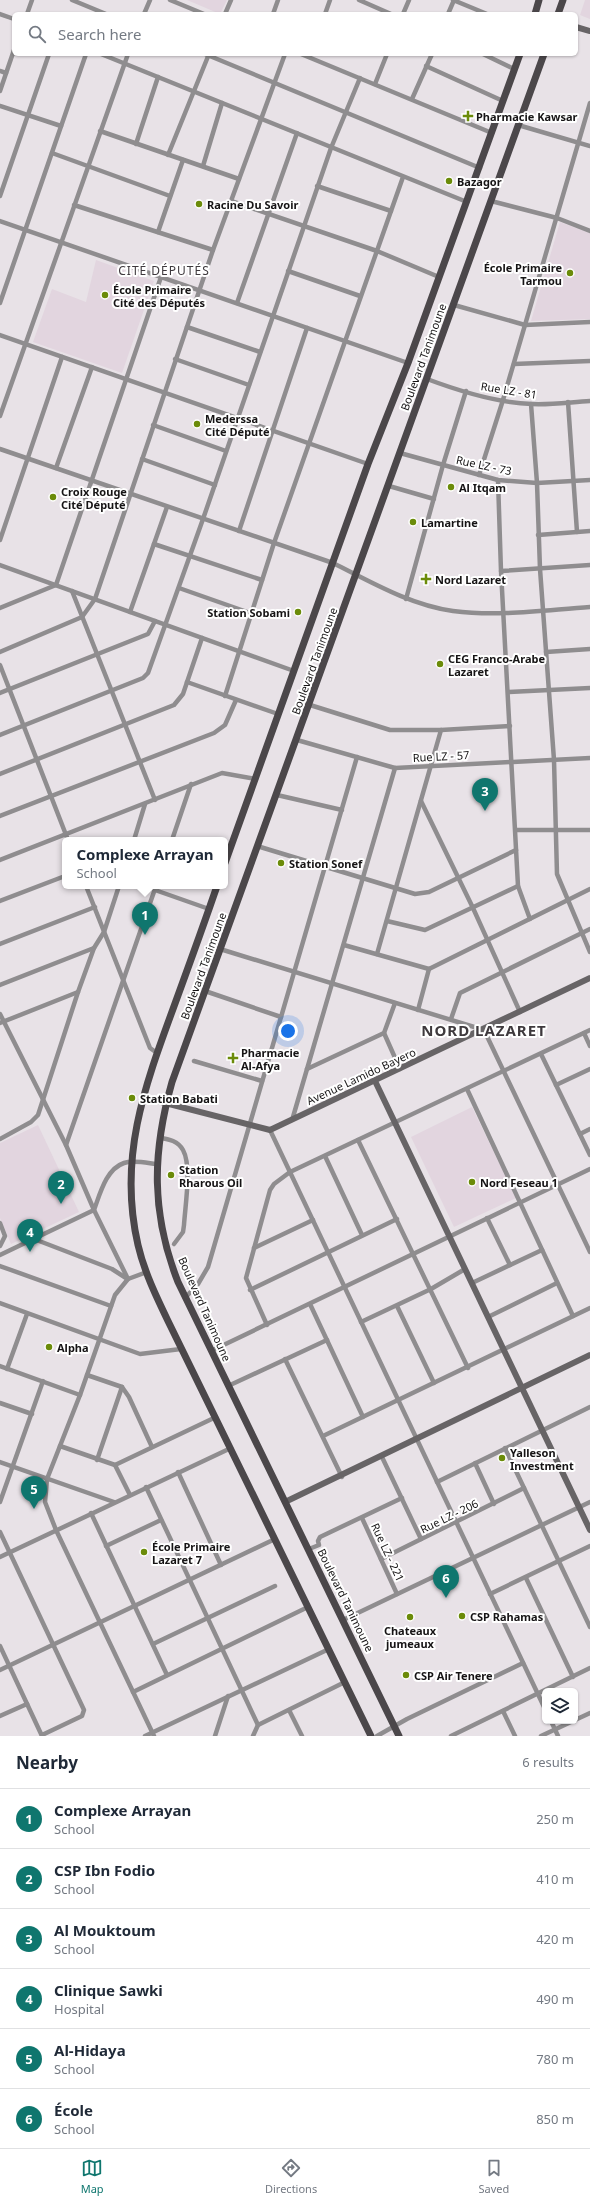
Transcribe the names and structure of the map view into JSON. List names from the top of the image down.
{
  "streets": {
    "main road": ["Boulevard Tanimoune"],
    "street": [
      "Rue LZ - 81",
      "Rue LZ - 73",
      "Rue LZ - 57",
      "Avenue Lamido Bayero",
      "Rue LZ - 206",
      "Rue LZ - 221"
    ]
  },
  "crossings": [
    ["Boulevard Tanimoune", "Rue LZ - 81"],
    ["Boulevard Tanimoune", "Rue LZ - 73"],
    ["Boulevard Tanimoune", "Rue LZ - 57"],
    ["Rue LZ - 206", "Rue LZ - 221"]
  ],
  "districts": ["CITÉ DÉPUTÉS", "NORD LAZARET"],
  "places": {
    "health": ["Pharmacie Kawsar", "Nord Lazaret", "Pharmacie Al-Afya"],
    "other": [
      "Bazagor",
      "Racine Du Savoir",
      "École Primaire Tarmou",
      "École Primaire Cité des Députés",
      "Mederssa Cité Député",
      "Al Itqam",
      "Croix Rouge Cité Député",
      "Lamartine",
      "Station Sobami",
      "CEG Franco-Arabe Lazaret",
      "Station Sonef",
      "Station Babati",
      "Station Rharous Oil",
      "Nord Feseau 1",
      "Alpha",
      "Yalleson Investment",
      "École Primaire Lazaret 7",
      "CSP Rahamas",
      "Chateaux jumeaux",
      "CSP Air Tenere"
    ]
  },
  "page": {
    "search": "Search here",
    "pins": [
      "3",
      "1",
      "2",
      "4",
      "5",
      "6"
    ],
    "popup": ["Complexe Arrayan", "School"],
    "heading": ["Nearby", "6 results"],
    "list": [
      {
        "mark": "1",
        "name": "Complexe Arrayan",
        "note": "School",
        "value": "250 m"
      },
      {
        "mark": "2",
        "name": "CSP Ibn Fodio",
        "note": "School",
        "value": "410 m"
      },
      {
        "mark": "3",
        "name": "Al Mouktoum",
        "note": "School",
        "value": "420 m"
      },
      {
        "mark": "4",
        "name": "Clinique Sawki",
        "note": "Hospital",
        "value": "490 m"
      },
      {
        "mark": "5",
        "name": "Al-Hidaya",
        "note": "School",
        "value": "780 m"
      },
      {
        "mark": "6",
        "name": "École",
        "note": "School",
        "value": "850 m"
      }
    ],
    "nav": ["Map", "Directions", "Saved"]
  }
}
